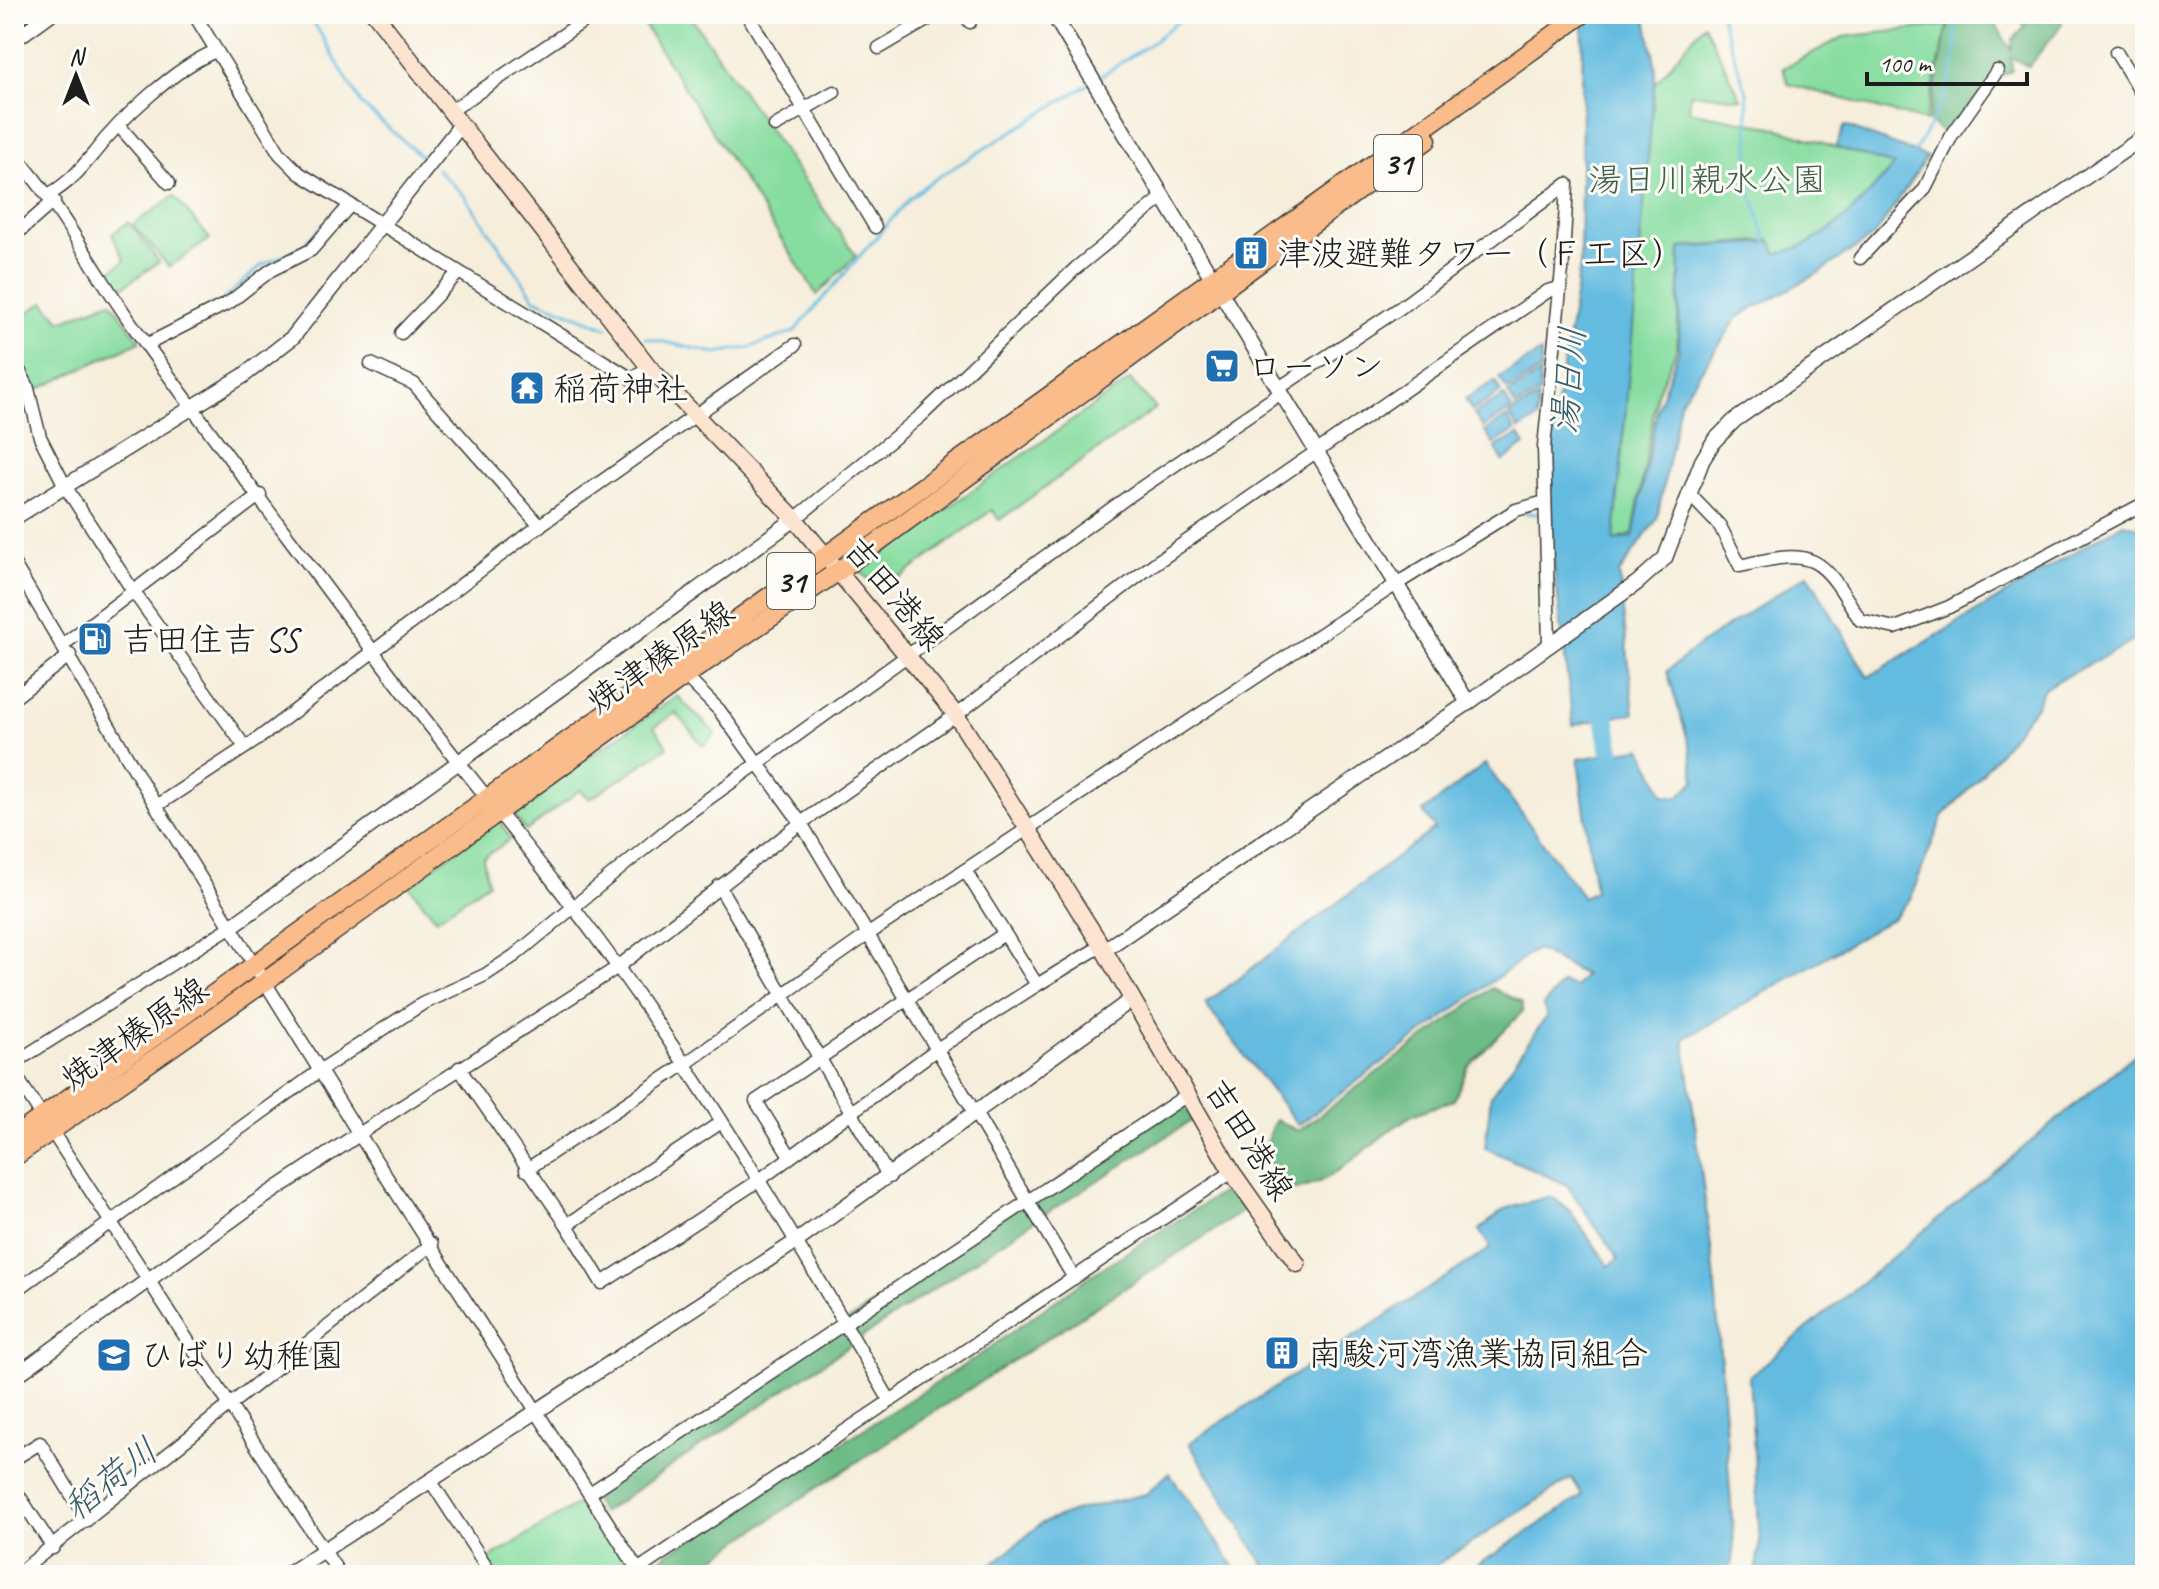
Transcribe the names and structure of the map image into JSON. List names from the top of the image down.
{
  "streets": {
    "main road": ["31", "吉田港線", "焼津榛原線"]
  },
  "crossings": [
    ["吉田港線", "焼津榛原線"]
  ],
  "water": ["湯日川", "稻荷川"],
  "parks": ["湯日川親水公園"],
  "places": {
    "building": ["津波避難タワー（Ｆ工区）", "南駿河湾漁業協同組合"],
    "supermarket": ["ローソン"],
    "temple": ["稲荷神社"],
    "fuel station": ["吉田住吉 SS"],
    "school or university": ["ひばり幼稚園"]
  },
  "scale_bar": "100 m",
  "north": "top"
}
